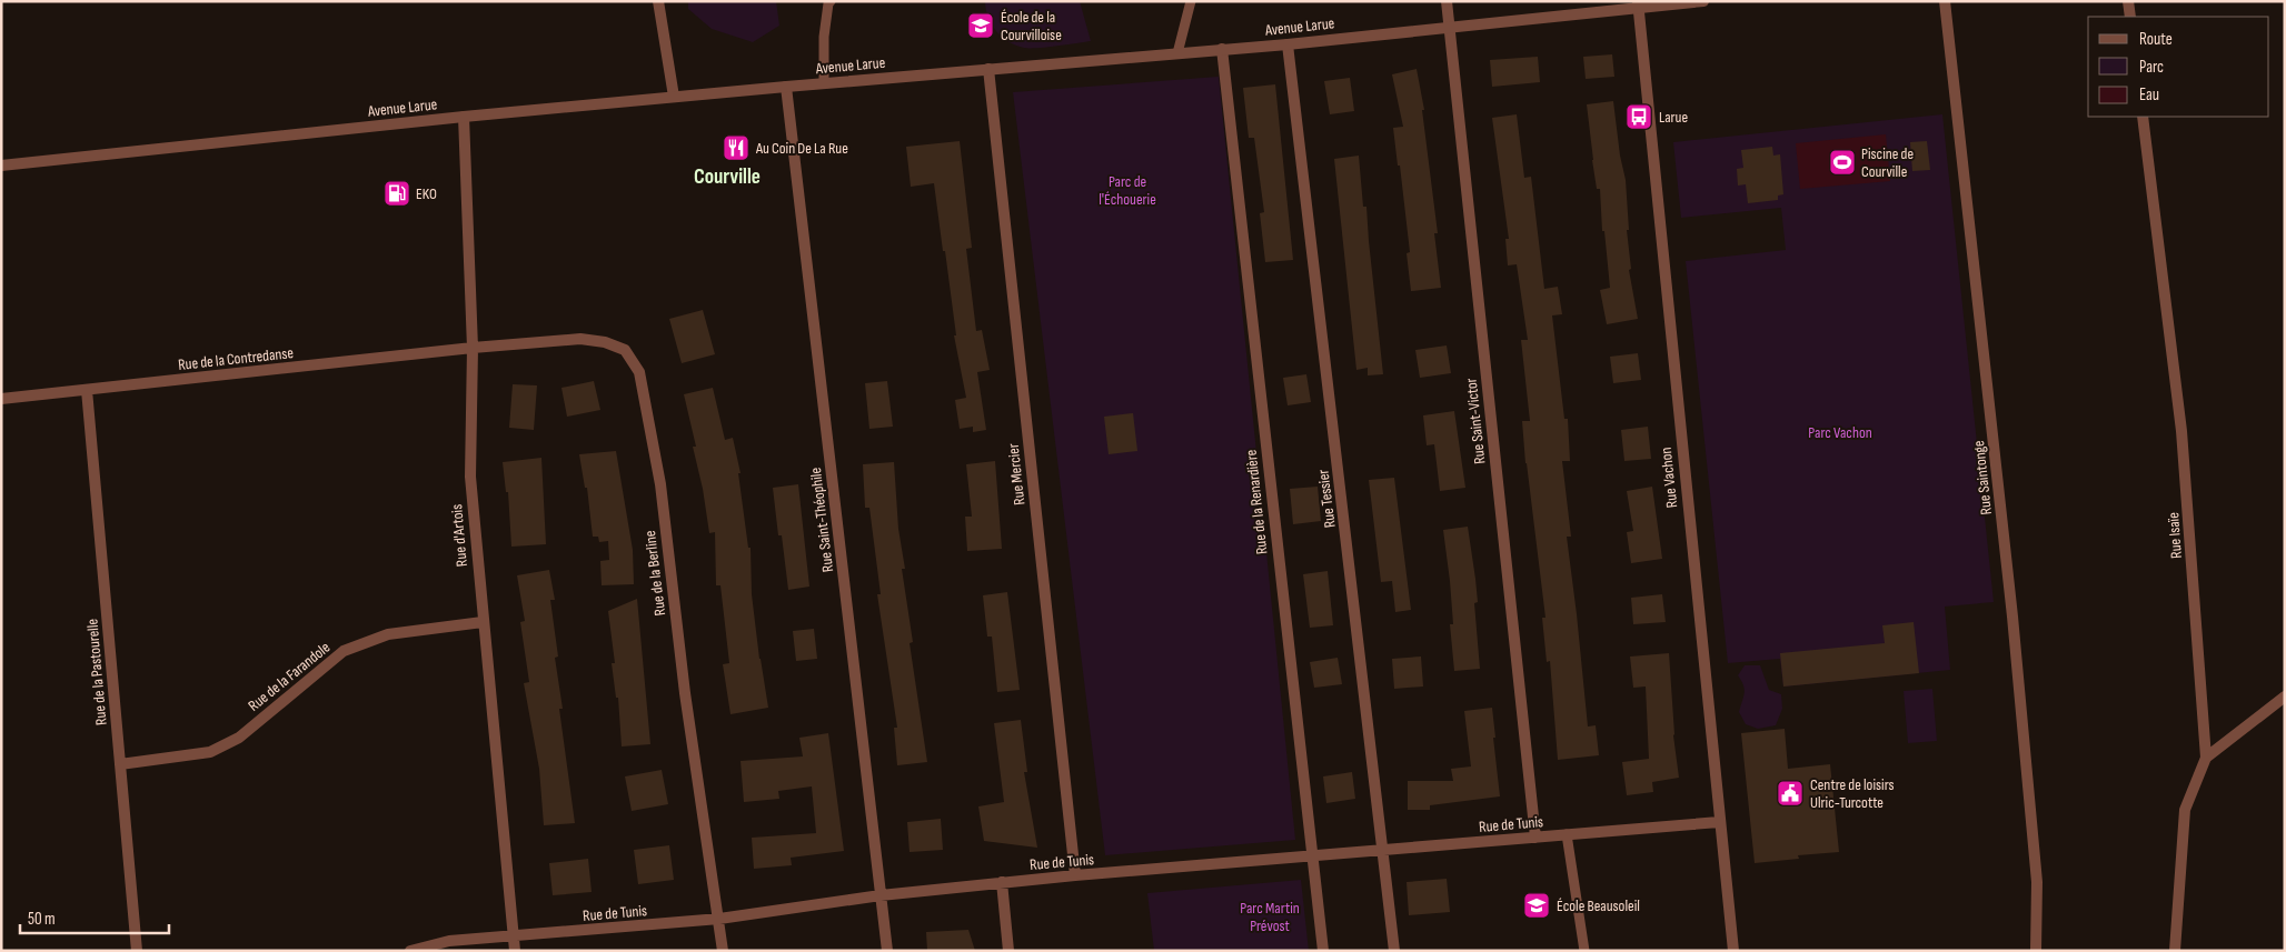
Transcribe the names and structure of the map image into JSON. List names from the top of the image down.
{
  "streets": {
    "street": [
      "Avenue Larue",
      "Rue de la Contredanse",
      "Rue Saint-Victor",
      "Rue Mercier",
      "Rue Vachon",
      "Rue Saintonge",
      "Rue Tessier",
      "Rue de la Renardière",
      "Rue Saint-Théophile",
      "Rue d'Artois",
      "Rue Isaïe",
      "Rue de la Berline",
      "Rue de la Pastourelle",
      "Rue de la Farandole",
      "Rue de Tunis"
    ]
  },
  "crossings": [
    ["Avenue Larue", "Rue Saint-Victor"],
    ["Avenue Larue", "Rue Mercier"],
    ["Avenue Larue", "Rue Vachon"],
    ["Avenue Larue", "Rue Tessier"],
    ["Avenue Larue", "Rue de la Renardière"],
    ["Avenue Larue", "Rue Saint-Théophile"],
    ["Avenue Larue", "Rue d'Artois"],
    ["Rue de la Contredanse", "Rue d'Artois"],
    ["Rue de la Contredanse", "Rue de la Berline"],
    ["Rue de la Contredanse", "Rue de la Pastourelle"],
    ["Rue Saint-Victor", "Rue de Tunis"],
    ["Rue Mercier", "Rue de Tunis"],
    ["Rue Vachon", "Rue de Tunis"],
    ["Rue Tessier", "Rue de Tunis"],
    ["Rue de la Renardière", "Rue de Tunis"],
    ["Rue Saint-Théophile", "Rue de Tunis"],
    ["Rue d'Artois", "Rue de la Berline"],
    ["Rue d'Artois", "Rue de la Farandole"],
    ["Rue d'Artois", "Rue de Tunis"],
    ["Rue de la Berline", "Rue de Tunis"],
    ["Rue de la Pastourelle", "Rue de la Farandole"]
  ],
  "districts": ["Courville"],
  "parks": ["Parc de l'Échouerie", "Parc Vachon", "Parc Martin Prévost"],
  "places": {
    "school or university": ["École de la Courvilloise", "École Beausoleil"],
    "bus stop": ["Larue"],
    "restaurant": ["Au Coin De La Rue"],
    "sports": ["Piscine de Courville"],
    "fuel station": ["EKO"],
    "public building": ["Centre de loisirs Ulric-Turcotte"]
  },
  "legend": ["Route", "Parc", "Eau"],
  "scale_bar": "50 m"
}
